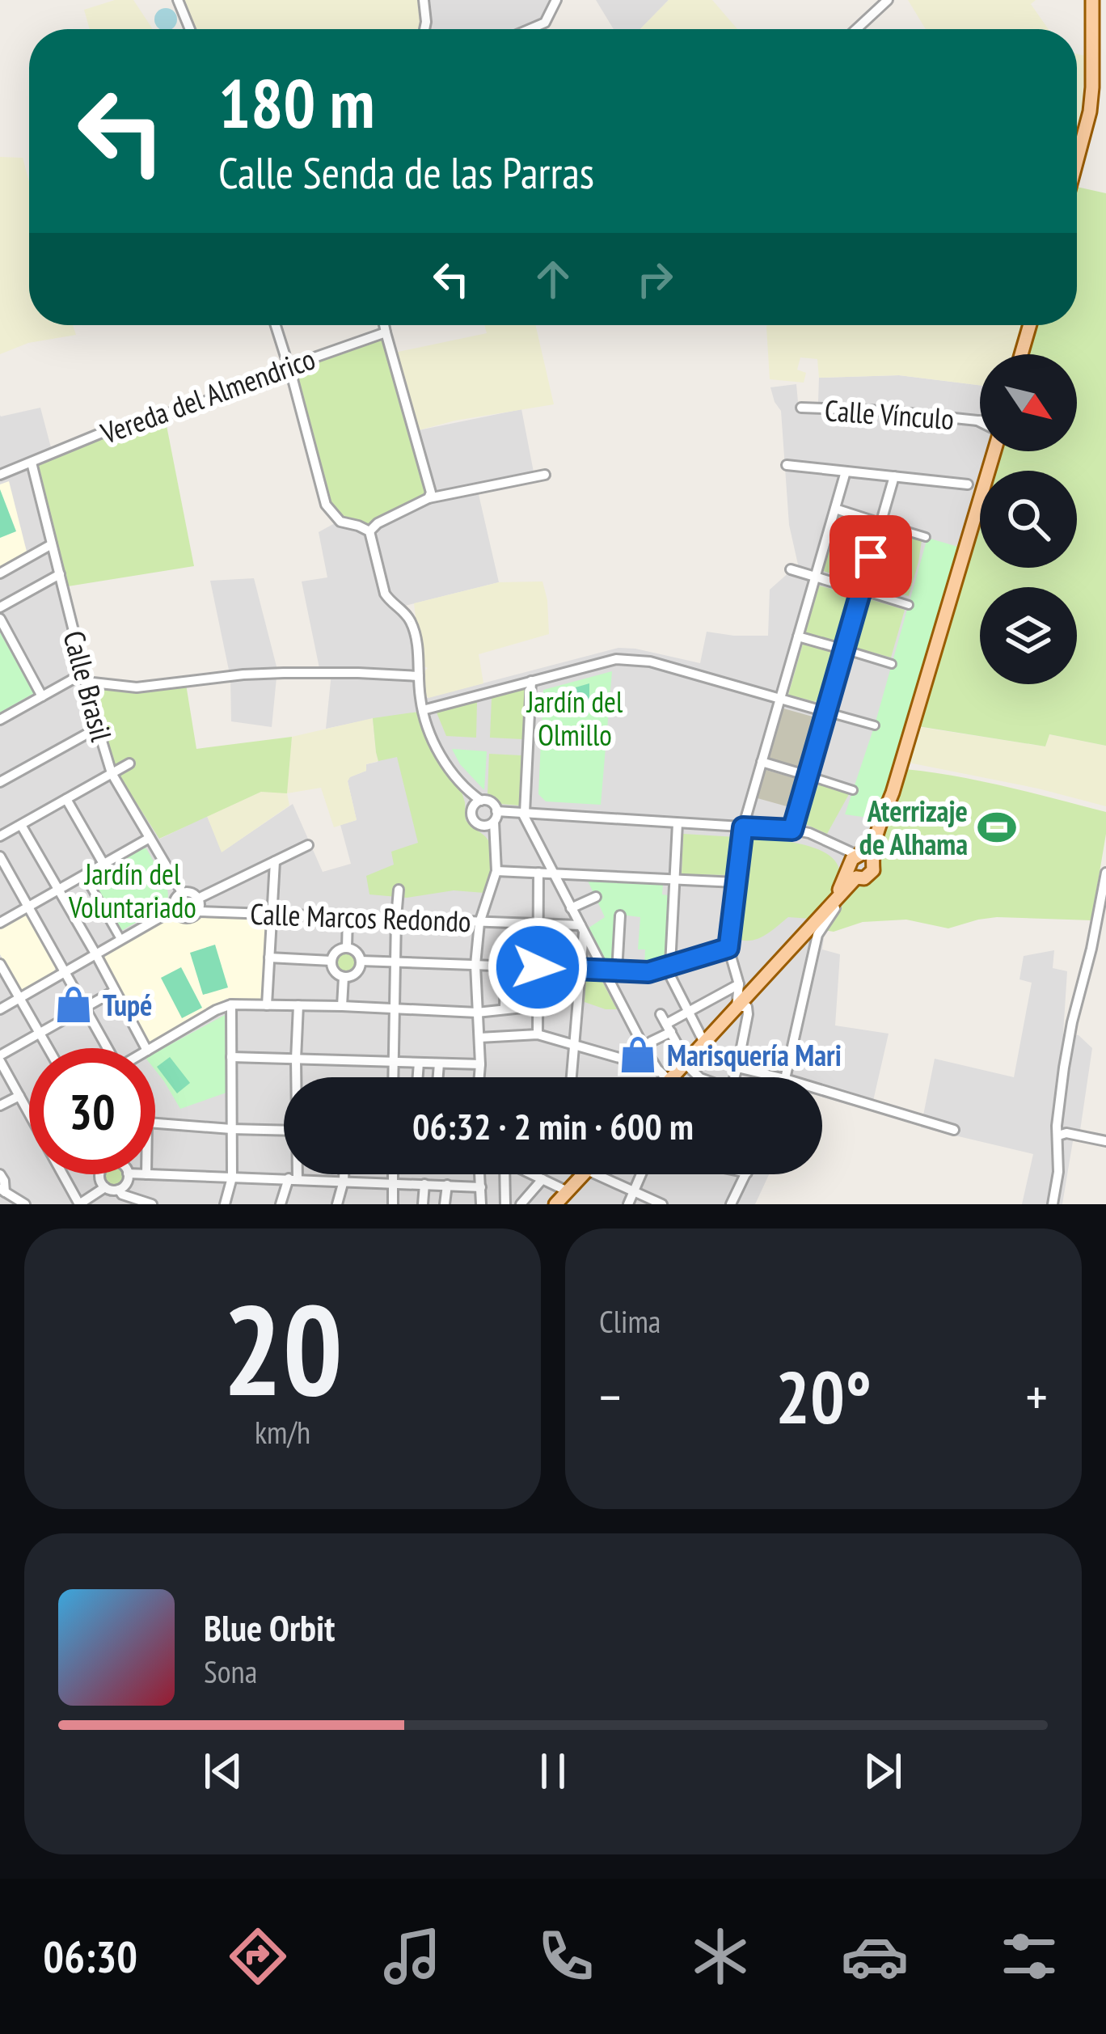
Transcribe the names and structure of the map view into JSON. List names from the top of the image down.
{
  "streets": {
    "street": [
      "Vereda del Almendrico",
      "Calle Vínculo",
      "Calle Brasil",
      "Calle Marcos Redondo"
    ]
  },
  "crossings": [
    ["Vereda del Almendrico", "Calle Brasil"],
    ["Calle Brasil", "Calle Marcos Redondo"]
  ],
  "parks": ["Jardín del Olmillo", "Jardín del Voluntariado"],
  "places": {
    "sports": ["Aterrizaje de Alhama"],
    "shop": ["Tupé", "Marisquería Mari"]
  },
  "north": "bottom right",
  "page": {
    "turn": ["180 m", "Calle Senda de las Parras"],
    "limit": "30",
    "trip": "06:32 · 2 min · 600 m",
    "tile": [
      ["20", "km/h"],
      "Clima"
    ],
    "heat": ["−", "20°", "+"],
    "song": ["Blue Orbit", "Sona"],
    "tabs": "06:30"
  }
}
